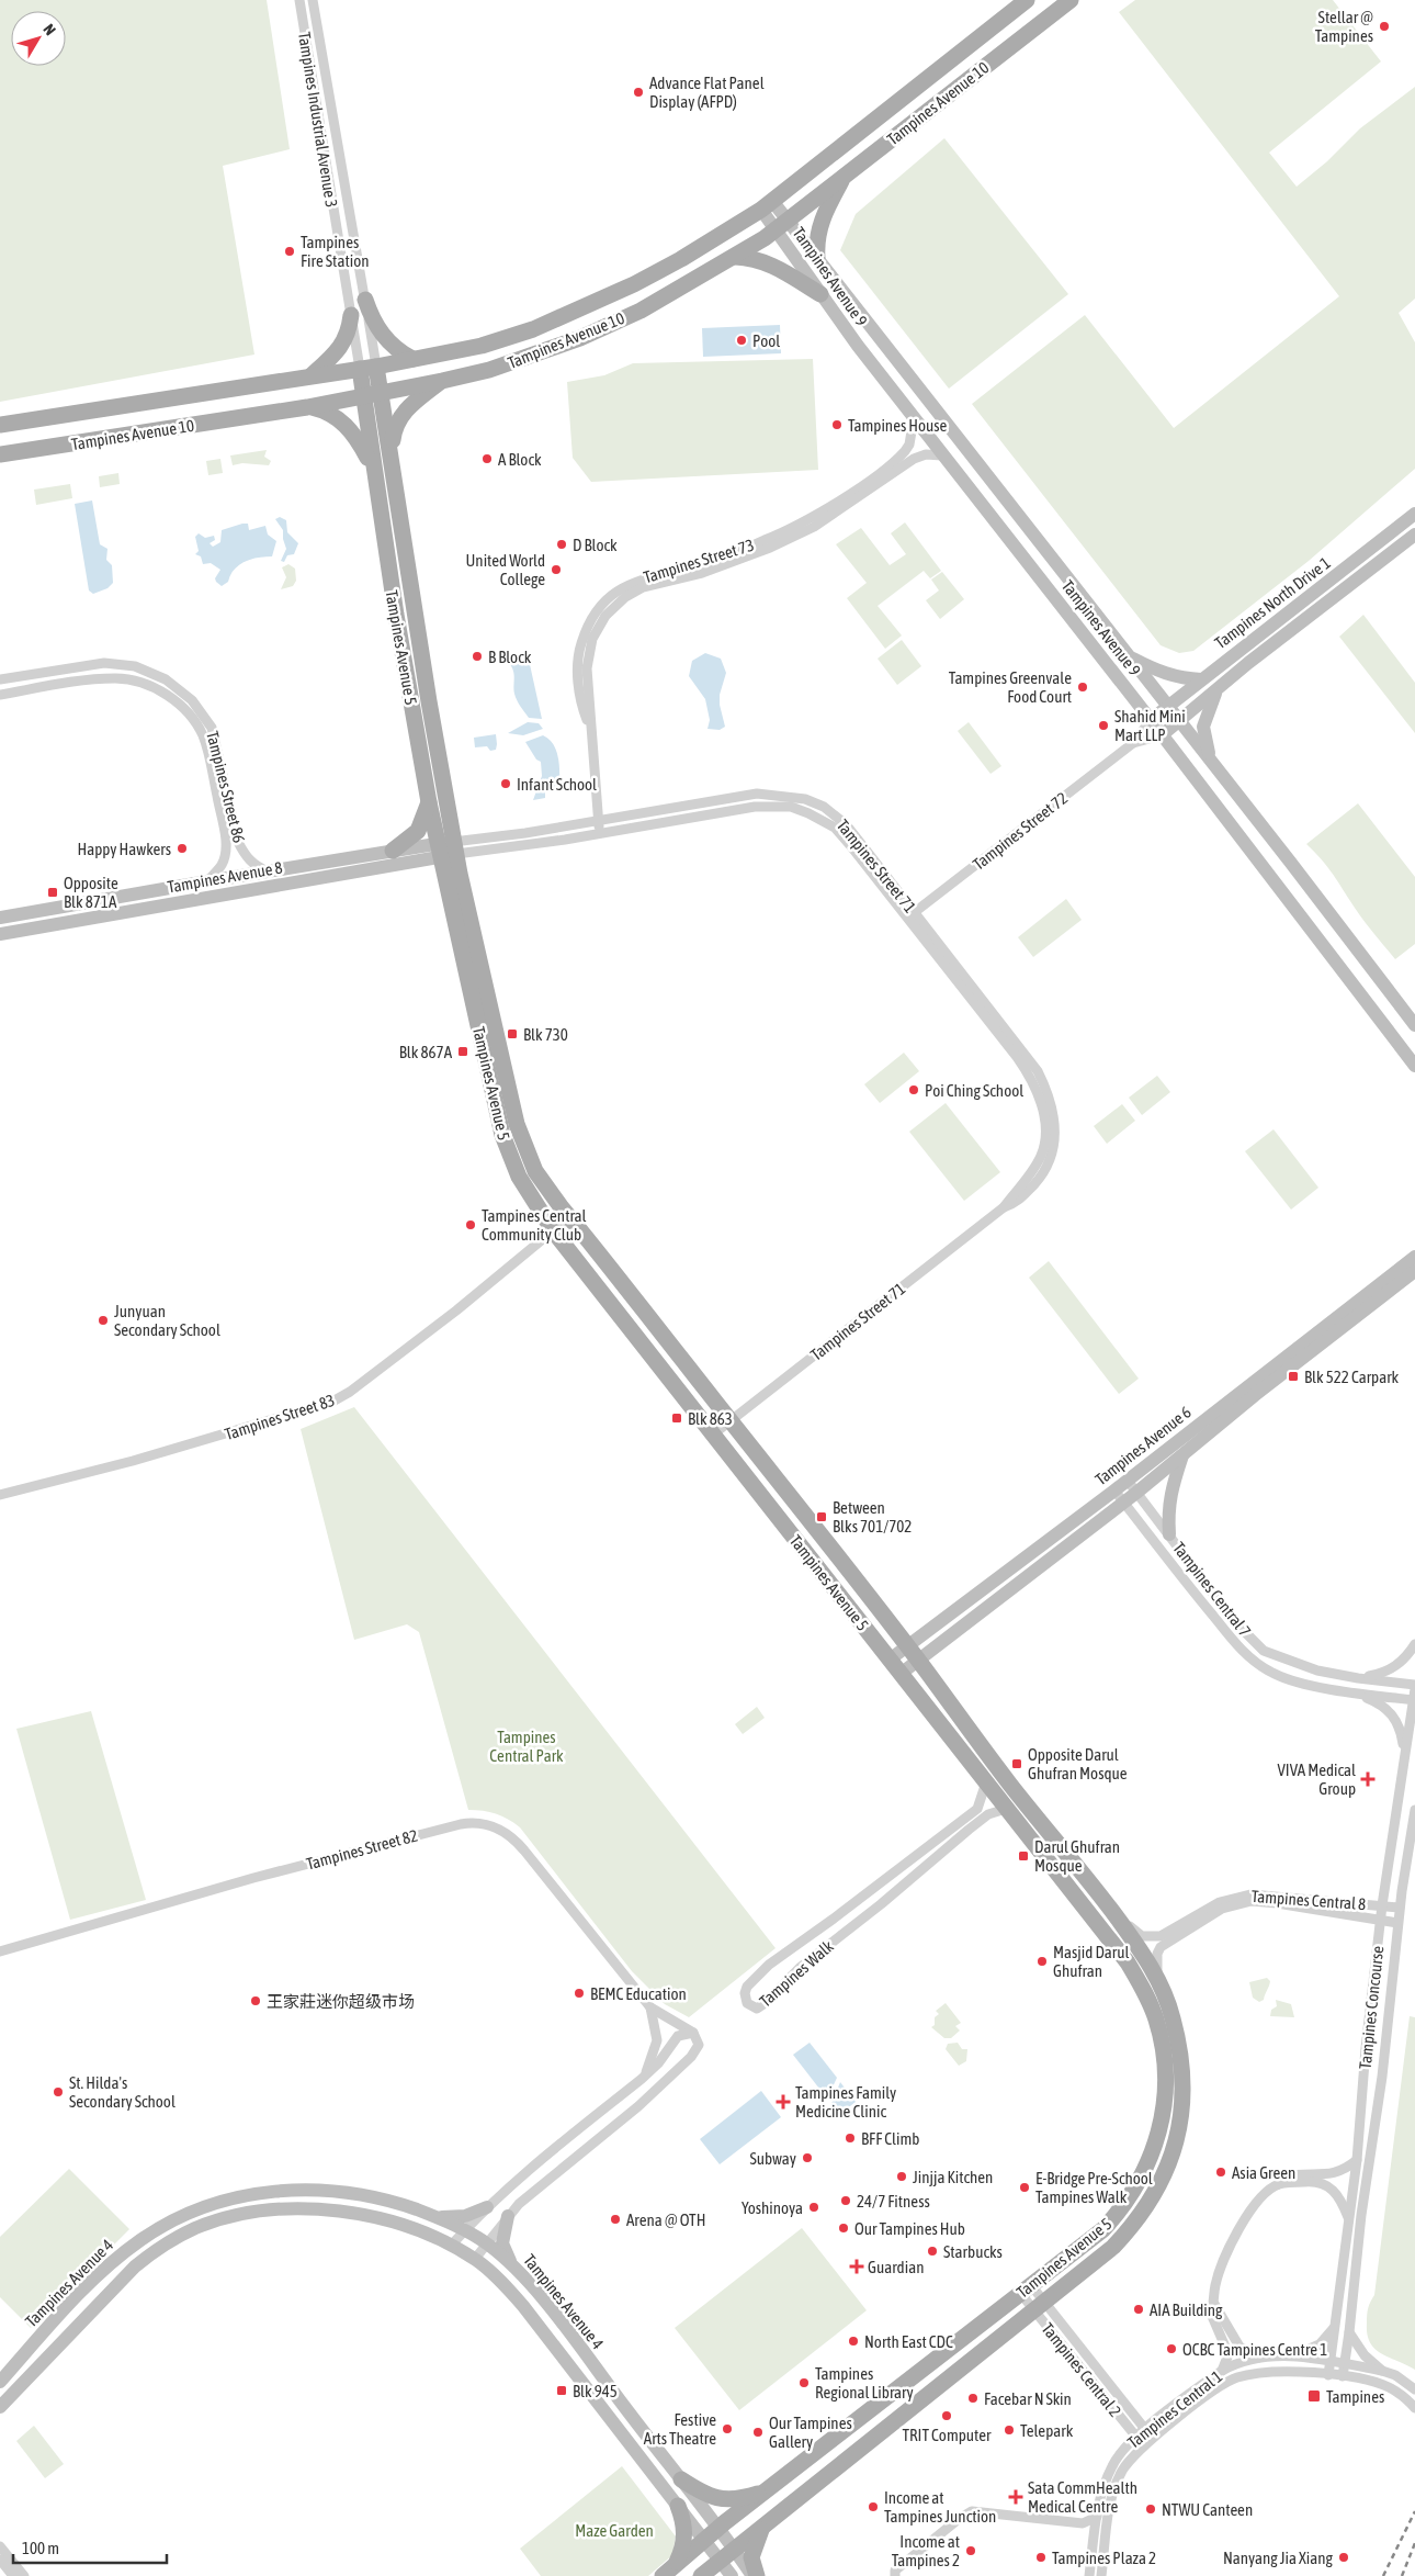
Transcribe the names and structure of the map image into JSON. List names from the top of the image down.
{
  "streets": {
    "main road": [
      "Tampines Avenue 10",
      "Tampines Avenue 9",
      "Tampines North Drive 1",
      "Tampines Avenue 5",
      "Tampines Avenue 8",
      "Tampines Avenue 6",
      "Tampines Avenue 4"
    ],
    "street": [
      "Tampines Industrial Avenue 3",
      "Tampines Street 73",
      "Tampines Street 86",
      "Tampines Street 72",
      "Tampines Street 71",
      "Tampines Street 83",
      "Tampines Central 7",
      "Tampines Street 82",
      "Tampines Central 8",
      "Tampines Walk",
      "Tampines Concourse",
      "Tampines Central 2",
      "Tampines Central 1"
    ]
  },
  "crossings": [
    ["Tampines Avenue 10", "Tampines Industrial Avenue 3"],
    ["Tampines Avenue 10", "Tampines Avenue 9"],
    ["Tampines Avenue 10", "Tampines Avenue 5"],
    ["Tampines Industrial Avenue 3", "Tampines Avenue 5"],
    ["Tampines Avenue 9", "Tampines Street 73"],
    ["Tampines Avenue 9", "Tampines North Drive 1"],
    ["Tampines Avenue 9", "Tampines Street 72"],
    ["Tampines Street 73", "Tampines Street 71"],
    ["Tampines North Drive 1", "Tampines Street 72"],
    ["Tampines Avenue 5", "Tampines Street 71"],
    ["Tampines Avenue 5", "Tampines Avenue 8"],
    ["Tampines Avenue 5", "Tampines Street 83"],
    ["Tampines Avenue 5", "Tampines Avenue 6"],
    ["Tampines Avenue 5", "Tampines Central 8"],
    ["Tampines Avenue 5", "Tampines Walk"],
    ["Tampines Avenue 5", "Tampines Avenue 4"],
    ["Tampines Avenue 5", "Tampines Central 2"],
    ["Tampines Street 86", "Tampines Avenue 8"],
    ["Tampines Street 72", "Tampines Street 71"],
    ["Tampines Street 71", "Tampines Avenue 8"],
    ["Tampines Avenue 6", "Tampines Central 7"],
    ["Tampines Central 7", "Tampines Concourse"],
    ["Tampines Street 82", "Tampines Avenue 4"],
    ["Tampines Central 8", "Tampines Concourse"],
    ["Tampines Concourse", "Tampines Central 1"],
    ["Tampines Central 2", "Tampines Central 1"]
  ],
  "parks": ["Tampines Central Park", "Maze Garden"],
  "places": {
    "other": [
      "Stellar @ Tampines",
      "Advance Flat Panel Display (AFPD)",
      "Tampines Fire Station",
      "Pool",
      "Tampines House",
      "A Block",
      "D Block",
      "United World College",
      "B Block",
      "Tampines Greenvale Food Court",
      "Shahid Mini Mart LLP",
      "Infant School",
      "Happy Hawkers",
      "Poi Ching School",
      "Tampines Central Community Club",
      "Junyuan Secondary School",
      "Masjid Darul Ghufran",
      "BEMC Education",
      "王家莊迷你超级市场",
      "St. Hilda's Secondary School",
      "BFF Climb",
      "Subway",
      "Asia Green",
      "Jinjja Kitchen",
      "E-Bridge Pre-School Tampines Walk",
      "24/7 Fitness",
      "Yoshinoya",
      "Arena @ OTH",
      "Our Tampines Hub",
      "Starbucks",
      "AIA Building",
      "North East CDC",
      "OCBC Tampines Centre 1",
      "Tampines Regional Library",
      "Facebar N Skin",
      "TRIT Computer",
      "Festive Arts Theatre",
      "Telepark",
      "Our Tampines Gallery",
      "Income at Tampines Junction",
      "NTWU Canteen",
      "Income at Tampines 2",
      "Tampines Plaza 2",
      "Nanyang Jia Xiang"
    ],
    "transit": [
      "Opposite Blk 871A",
      "Blk 730",
      "Blk 867A",
      "Blk 522 Carpark",
      "Blk 863",
      "Between Blks 701/702",
      "Opposite Darul Ghufran Mosque",
      "Darul Ghufran Mosque",
      "Blk 945",
      "Tampines"
    ],
    "health": [
      "VIVA Medical Group",
      "Tampines Family Medicine Clinic",
      "Guardian",
      "Sata CommHealth Medical Centre"
    ]
  },
  "scale_bar": "100 m",
  "north": "top right"
}
